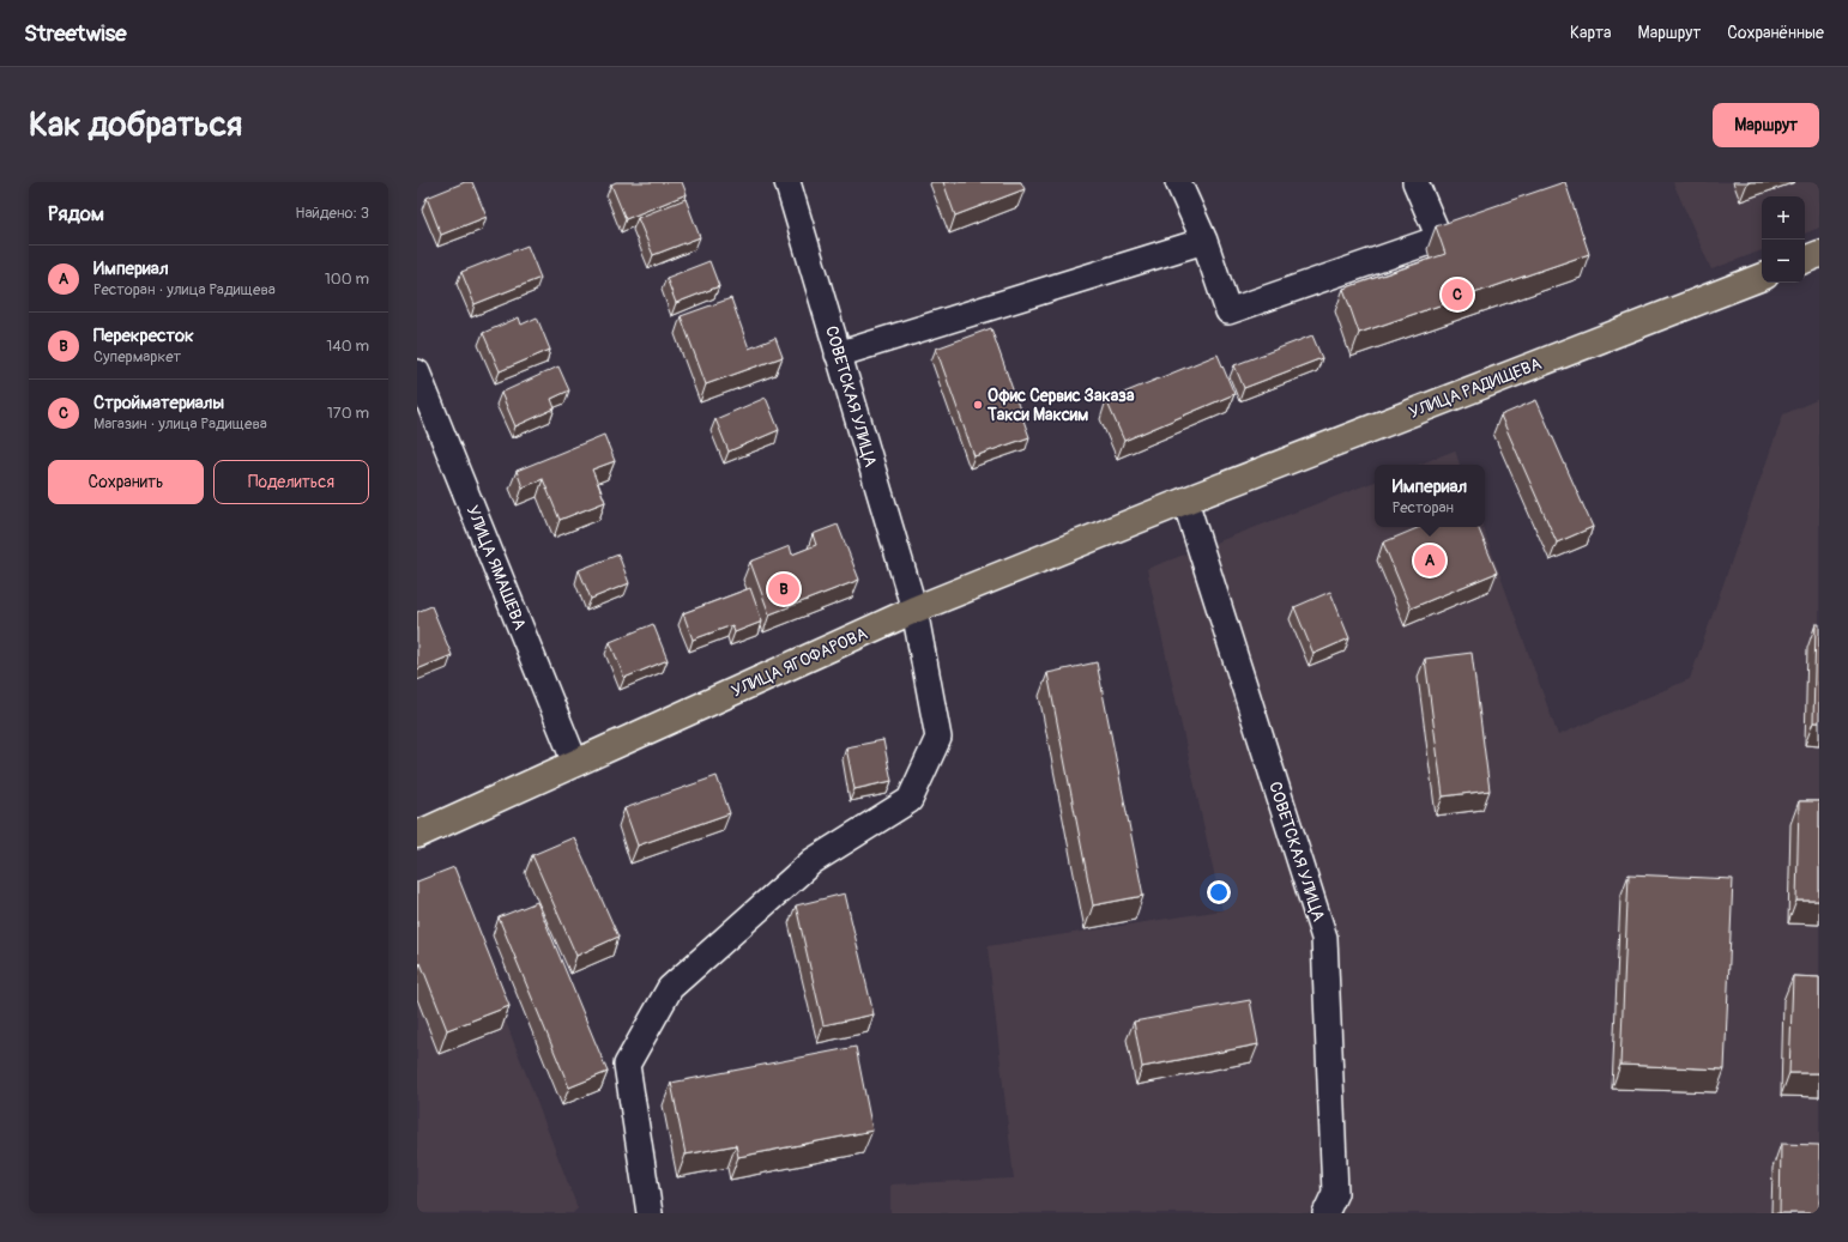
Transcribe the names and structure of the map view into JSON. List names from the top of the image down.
{
  "streets": {
    "main road": ["УЛИЦА РАДИЩЕВА", "УЛИЦА ЯГОФАРОВА"],
    "street": ["СОВЕТСКАЯ УЛИЦА", "УЛИЦА ЯМАШЕВА"]
  },
  "crossings": [
    ["УЛИЦА РАДИЩЕВА", "СОВЕТСКАЯ УЛИЦА"],
    ["УЛИЦА РАДИЩЕВА", "УЛИЦА ЯГОФАРОВА"],
    ["СОВЕТСКАЯ УЛИЦА", "УЛИЦА ЯГОФАРОВА"],
    ["УЛИЦА ЯМАШЕВА", "УЛИЦА ЯГОФАРОВА"]
  ],
  "places": ["Офис Сервис Заказа Такси Максим"],
  "page": {
    "header": "Streetwise",
    "nav": ["Карта", "Маршрут", "Сохранённые"],
    "buttons": [
      "Маршрут",
      ["Сохранить", "Поделиться"]
    ],
    "title": "Как добраться",
    "heading": ["Рядом", "Найдено: 3"],
    "map_buttons": ["+", "−"],
    "list": [
      {
        "mark": "A",
        "name": "Империал",
        "note": "Ресторан · улица Радищева",
        "value": "100 m"
      },
      {
        "mark": "B",
        "name": "Перекресток",
        "note": "Супермаркет",
        "value": "140 m"
      },
      {
        "mark": "C",
        "name": "Стройматериалы",
        "note": "Магазин · улица Радищева",
        "value": "170 m"
      }
    ],
    "pins": ["C", "A", "B"],
    "popup": ["Империал", "Ресторан"]
  }
}
